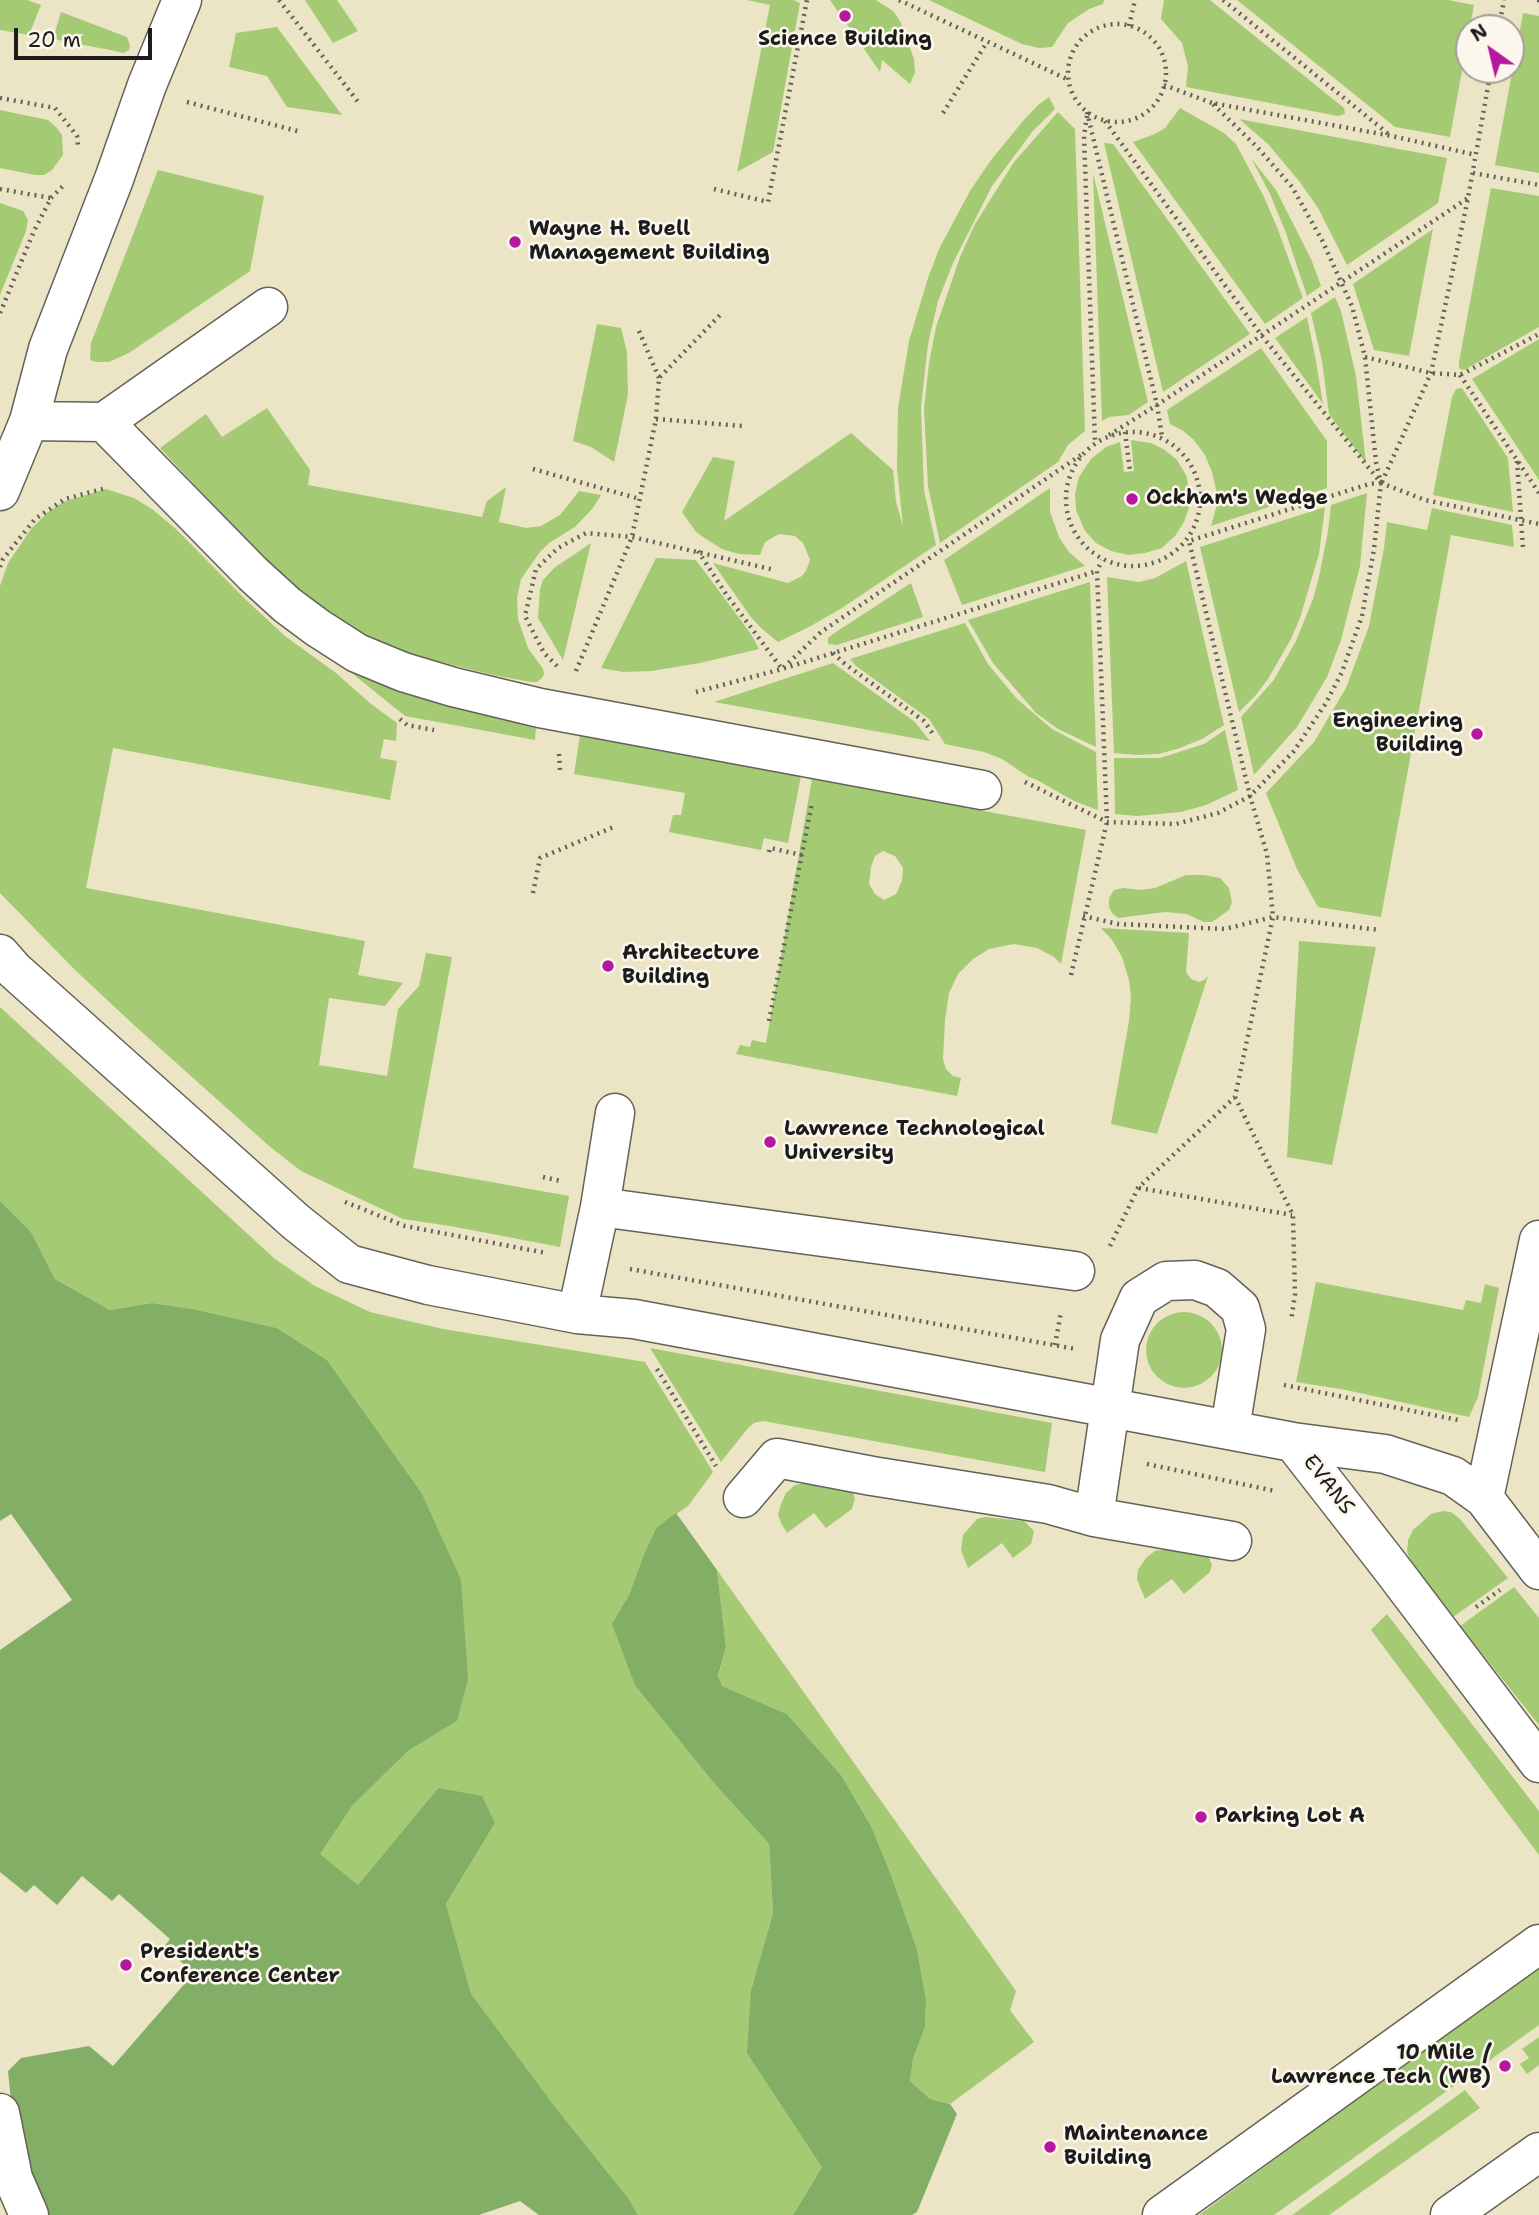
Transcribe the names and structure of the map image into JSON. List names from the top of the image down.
{
  "streets": {
    "street": ["EVANS"]
  },
  "places": [
    "Science Building",
    "Wayne H. Buell Management Building",
    "Ockham's Wedge",
    "Engineering Building",
    "Architecture Building",
    "Lawrence Technological University",
    "Parking Lot A",
    "President's Conference Center",
    "10 Mile / Lawrence Tech (WB)",
    "Maintenance Building"
  ],
  "scale_bar": "20 m",
  "north": "top left"
}
